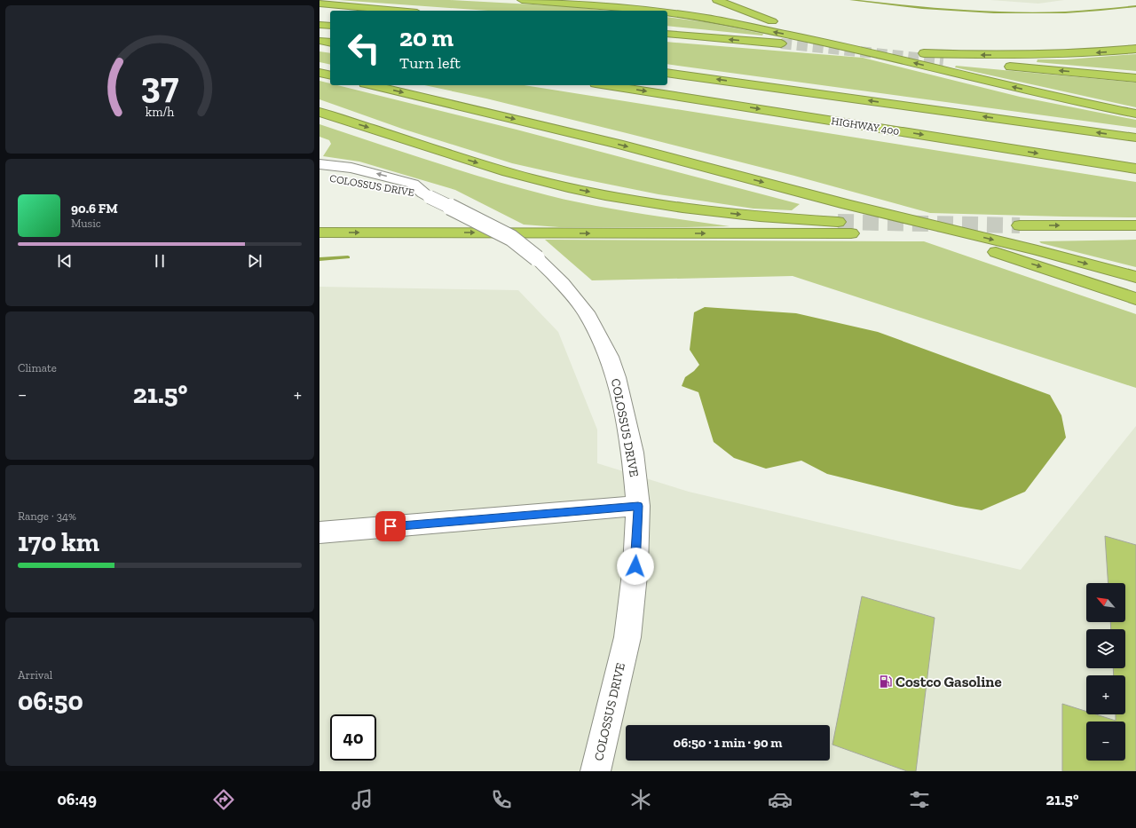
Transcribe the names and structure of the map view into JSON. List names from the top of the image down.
{
  "streets": {
    "highway": ["HIGHWAY 400"],
    "street": ["COLOSSUS DRIVE"]
  },
  "places": {
    "fuel station": ["Costco Gasoline"]
  },
  "north": "top left",
  "page": {
    "turn": ["20 m", "Turn left"],
    "song": ["90.6 FM", "Music"],
    "tile": [
      "Climate",
      ["Range · 34%", "170 km"],
      ["Arrival", "06:50"]
    ],
    "heat": ["−", "21.5°", "+"],
    "map_buttons": ["+", "−"],
    "limit": "40",
    "trip": "06:50 · 1 min · 90 m",
    "tabs": ["06:49", "21.5°"],
    "gauge": ["37", "km/h"]
  }
}
